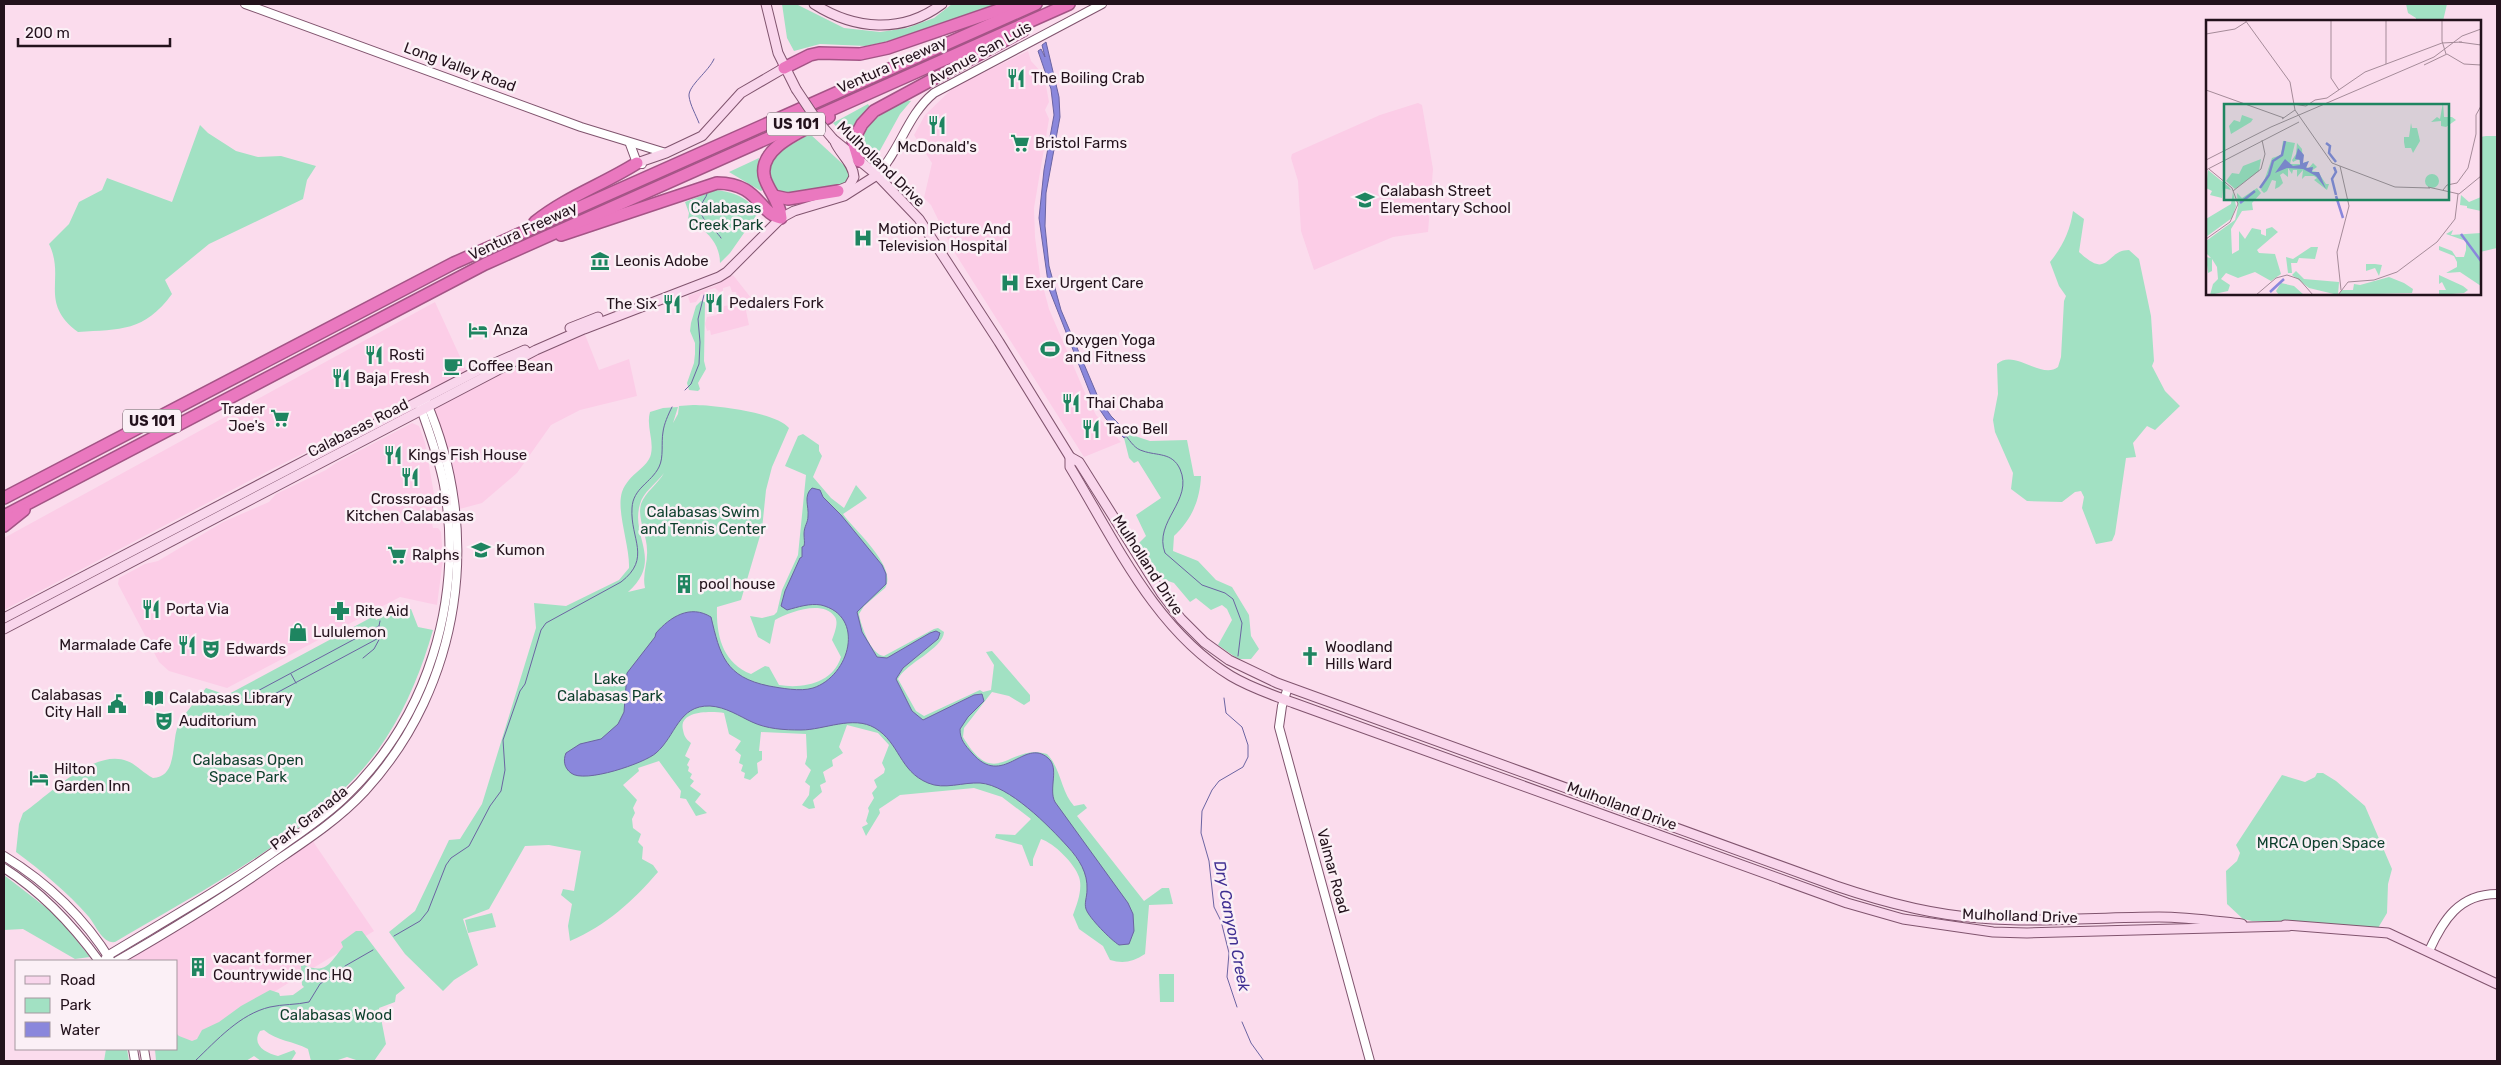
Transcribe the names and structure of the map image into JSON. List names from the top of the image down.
{
  "streets": {
    "highway": ["Ventura Freeway", "US 101"],
    "main road": ["Mulholland Drive", "Calabasas Road"],
    "street": [
      "Avenue San Luis",
      "Long Valley Road",
      "Park Granada",
      "Valmar Road"
    ]
  },
  "crossings": [
    ["Avenue San Luis", "Mulholland Drive"],
    ["Avenue San Luis", "Calabasas Road"],
    ["Mulholland Drive", "Calabasas Road"],
    ["Mulholland Drive", "Valmar Road"],
    ["Calabasas Road", "Park Granada"]
  ],
  "water": ["Dry Canyon Creek"],
  "parks": [
    "Calabasas Creek Park",
    "Calabasas Swim and Tennis Center",
    "Lake Calabasas Park",
    "Calabasas Open Space Park",
    "MRCA Open Space",
    "Calabasas Wood"
  ],
  "places": {
    "restaurant": [
      "The Boiling Crab",
      "McDonald's",
      "Pedalers Fork",
      "The Six",
      "Rosti",
      "Baja Fresh",
      "Thai Chaba",
      "Taco Bell",
      "Kings Fish House",
      "Crossroads Kitchen Calabasas",
      "Porta Via",
      "Marmalade Cafe"
    ],
    "supermarket": ["Bristol Farms", "Trader Joe's", "Ralphs"],
    "school or university": ["Calabash Street Elementary School", "Kumon"],
    "hospital": ["Motion Picture And Television Hospital", "Exer Urgent Care"],
    "museum": ["Leonis Adobe"],
    "hotel": ["Anza", "Hilton Garden Inn"],
    "sports": ["Oxygen Yoga and Fitness"],
    "cafe": ["Coffee Bean"],
    "building": ["pool house", "vacant former Countrywide Inc HQ"],
    "pharmacy": ["Rite Aid"],
    "shop": ["Lululemon"],
    "theatre": ["Edwards", "Auditorium"],
    "church": ["Woodland Hills Ward"],
    "library": ["Calabasas Library"],
    "public building": ["Calabasas City Hall"]
  },
  "legend": ["Road", "Park", "Water"],
  "scale_bar": "200 m"
}
